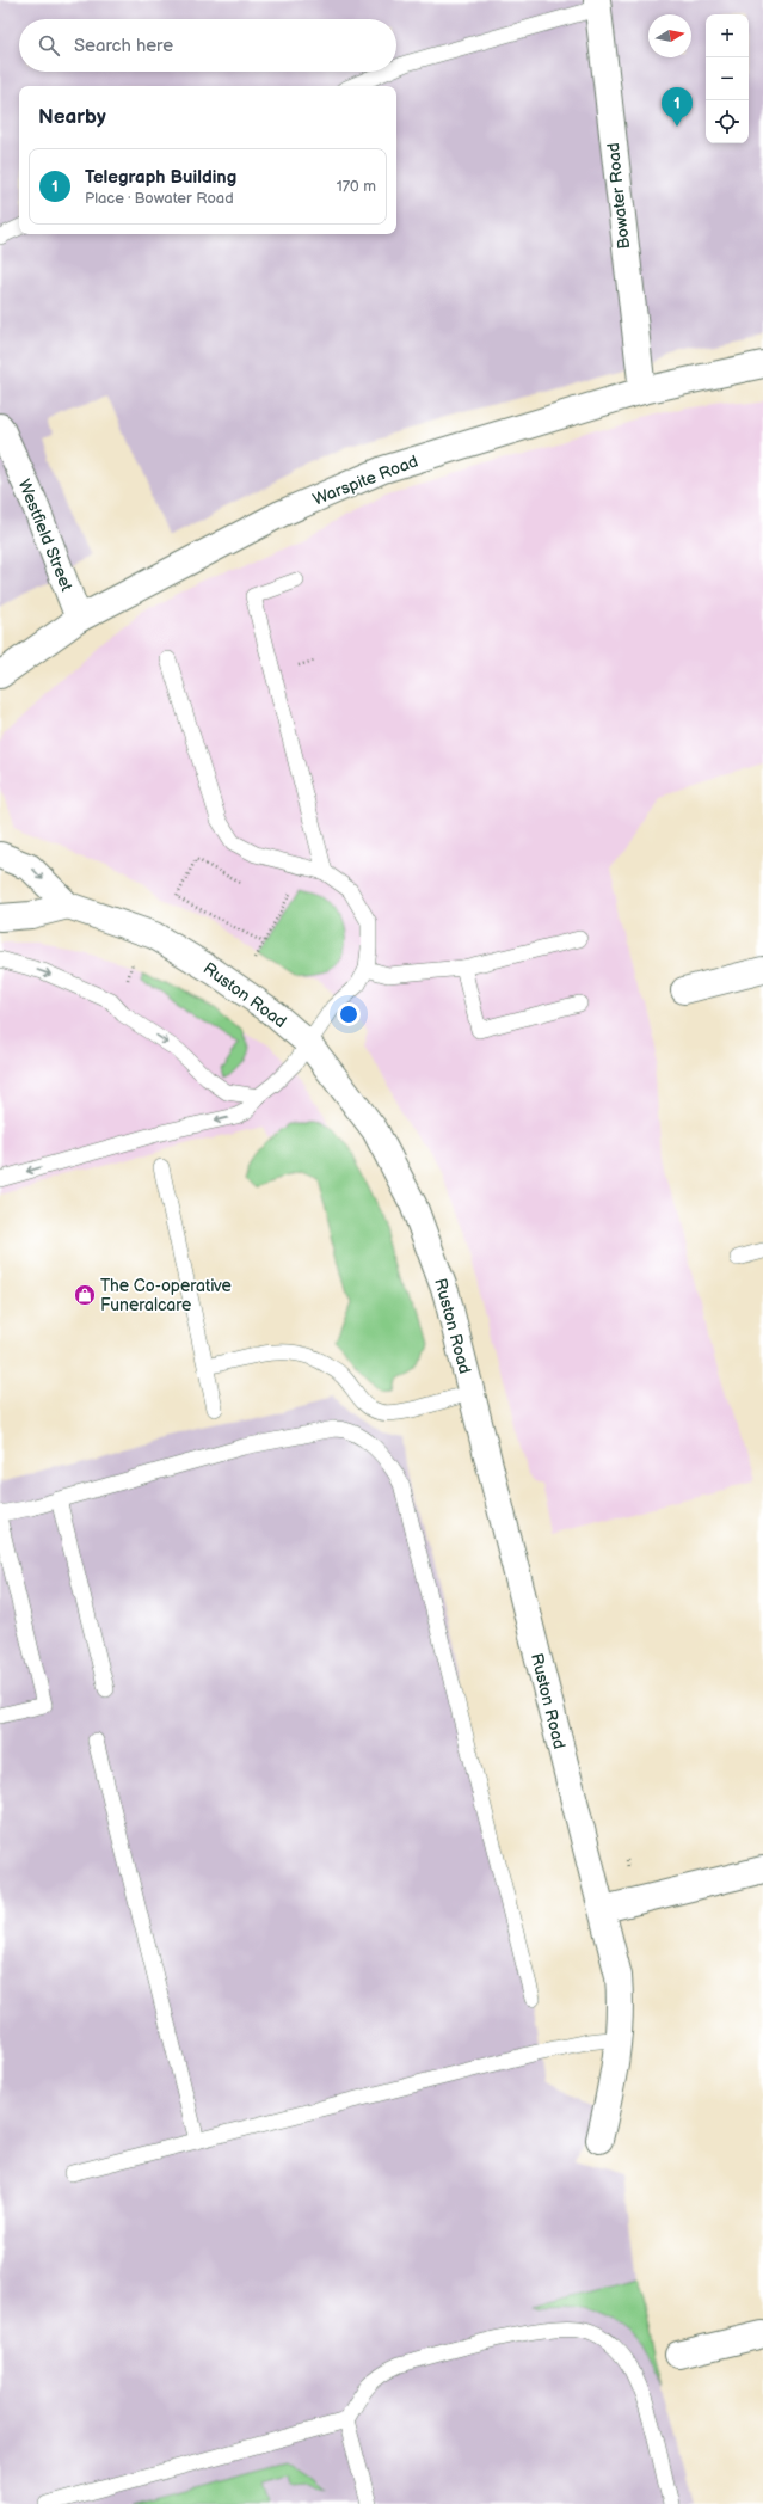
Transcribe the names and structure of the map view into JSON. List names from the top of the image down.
{
  "streets": {
    "street": [
      "Bowater Road",
      "Warspite Road",
      "Westfield Street",
      "Ruston Road"
    ]
  },
  "crossings": [
    ["Bowater Road", "Warspite Road"],
    ["Warspite Road", "Westfield Street"]
  ],
  "places": {
    "shop": ["The Co-operative Funeralcare"]
  },
  "north": "right",
  "page": {
    "map_buttons": ["+", "−"],
    "search": "Search here",
    "heading": "Nearby",
    "pins": "1",
    "list": [
      {
        "mark": "1",
        "name": "Telegraph Building",
        "note": "Place · Bowater Road",
        "value": "170 m"
      }
    ]
  }
}
